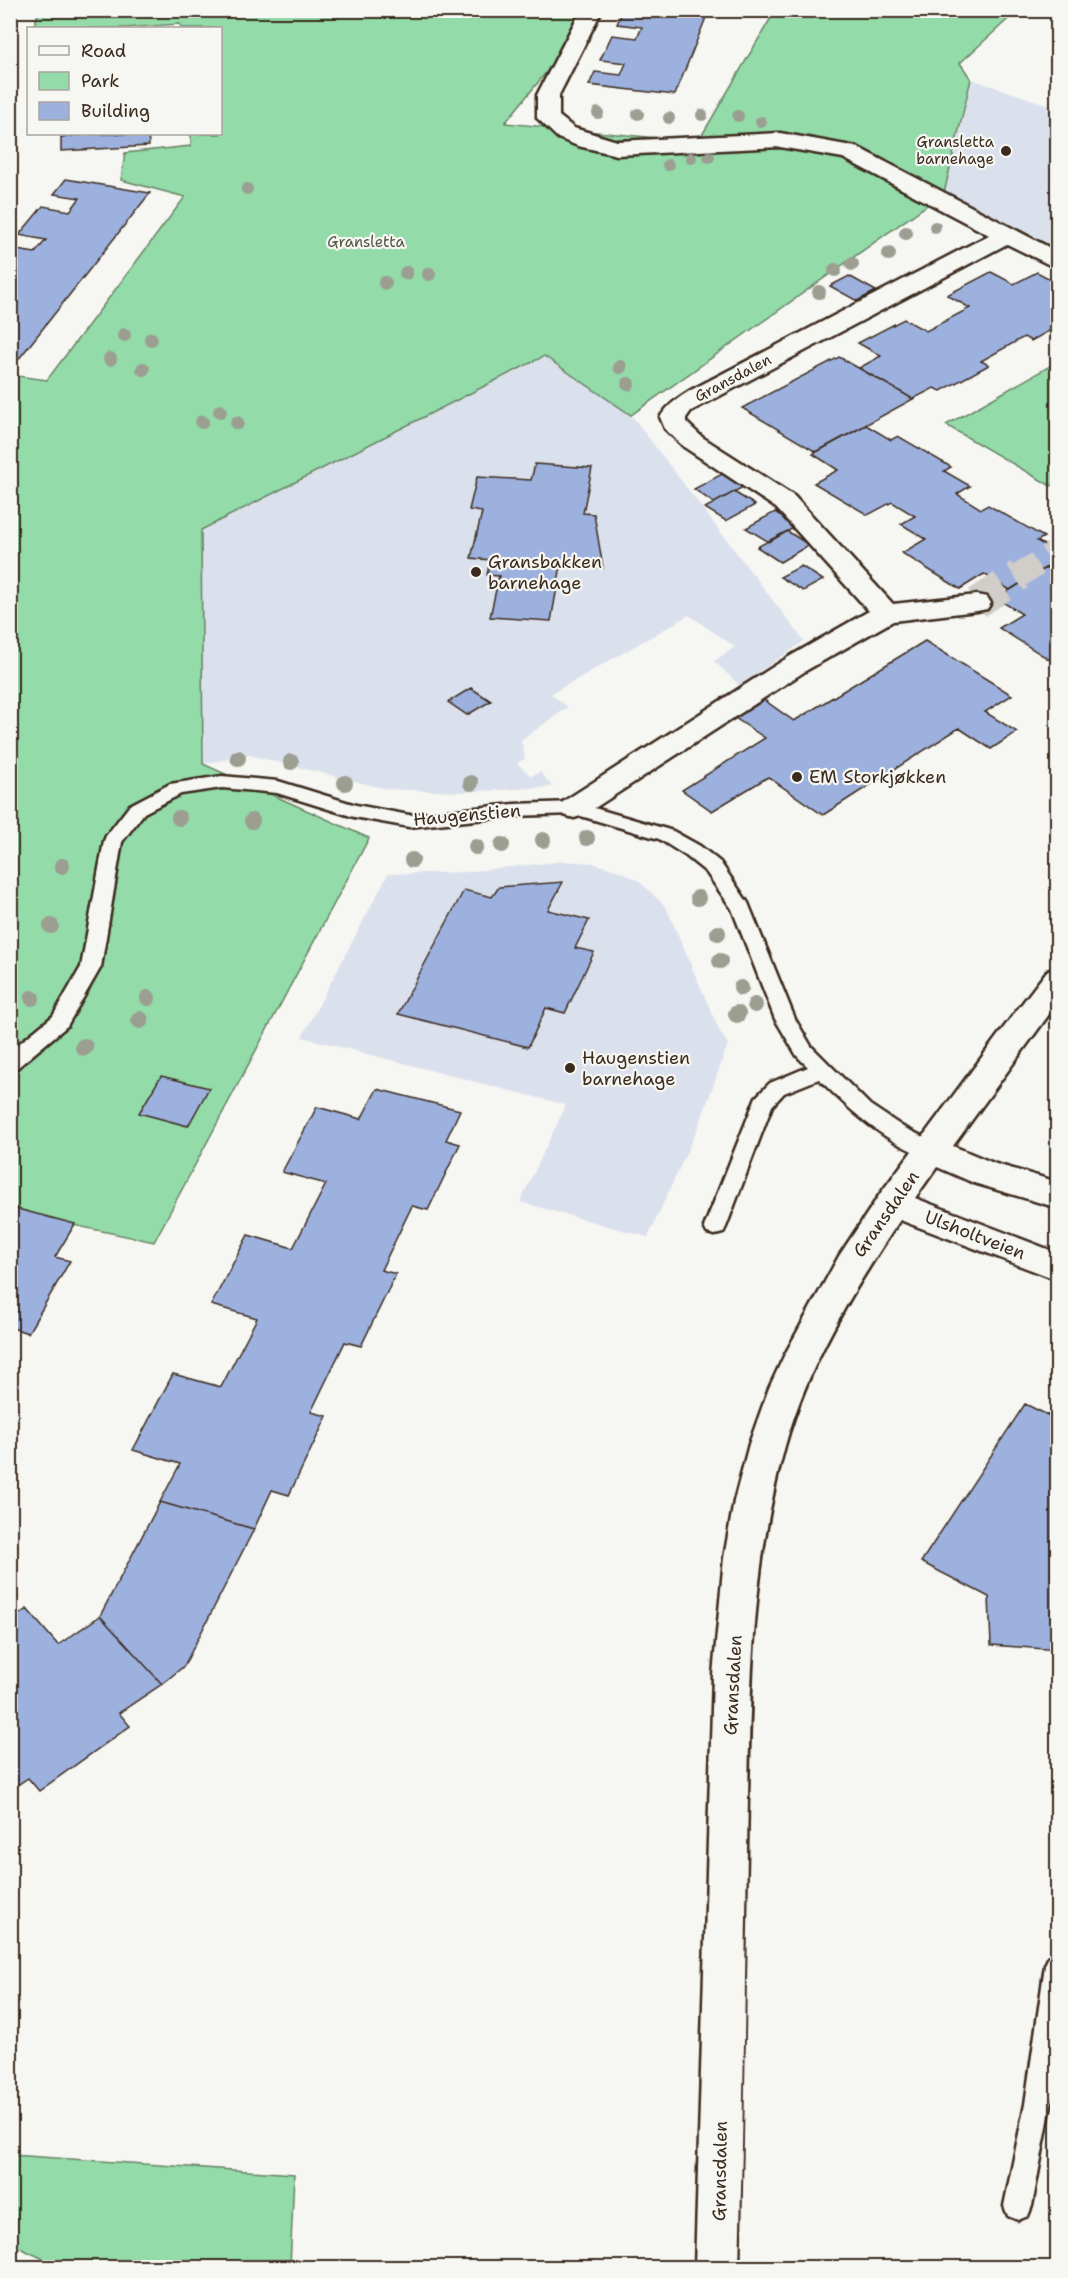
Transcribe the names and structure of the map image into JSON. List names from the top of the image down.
{
  "streets": {
    "street": ["Gransdalen", "Ulsholtveien"],
    "lane": ["Haugenstien"]
  },
  "crossings": [
    ["Gransdalen", "Haugenstien"],
    ["Gransdalen", "Ulsholtveien"]
  ],
  "parks": ["Gransletta"],
  "places": [
    "Gransletta barnehage",
    "Gransbakken barnehage",
    "EM Storkjøkken",
    "Haugenstien barnehage"
  ],
  "legend": ["Road", "Park", "Building"]
}
